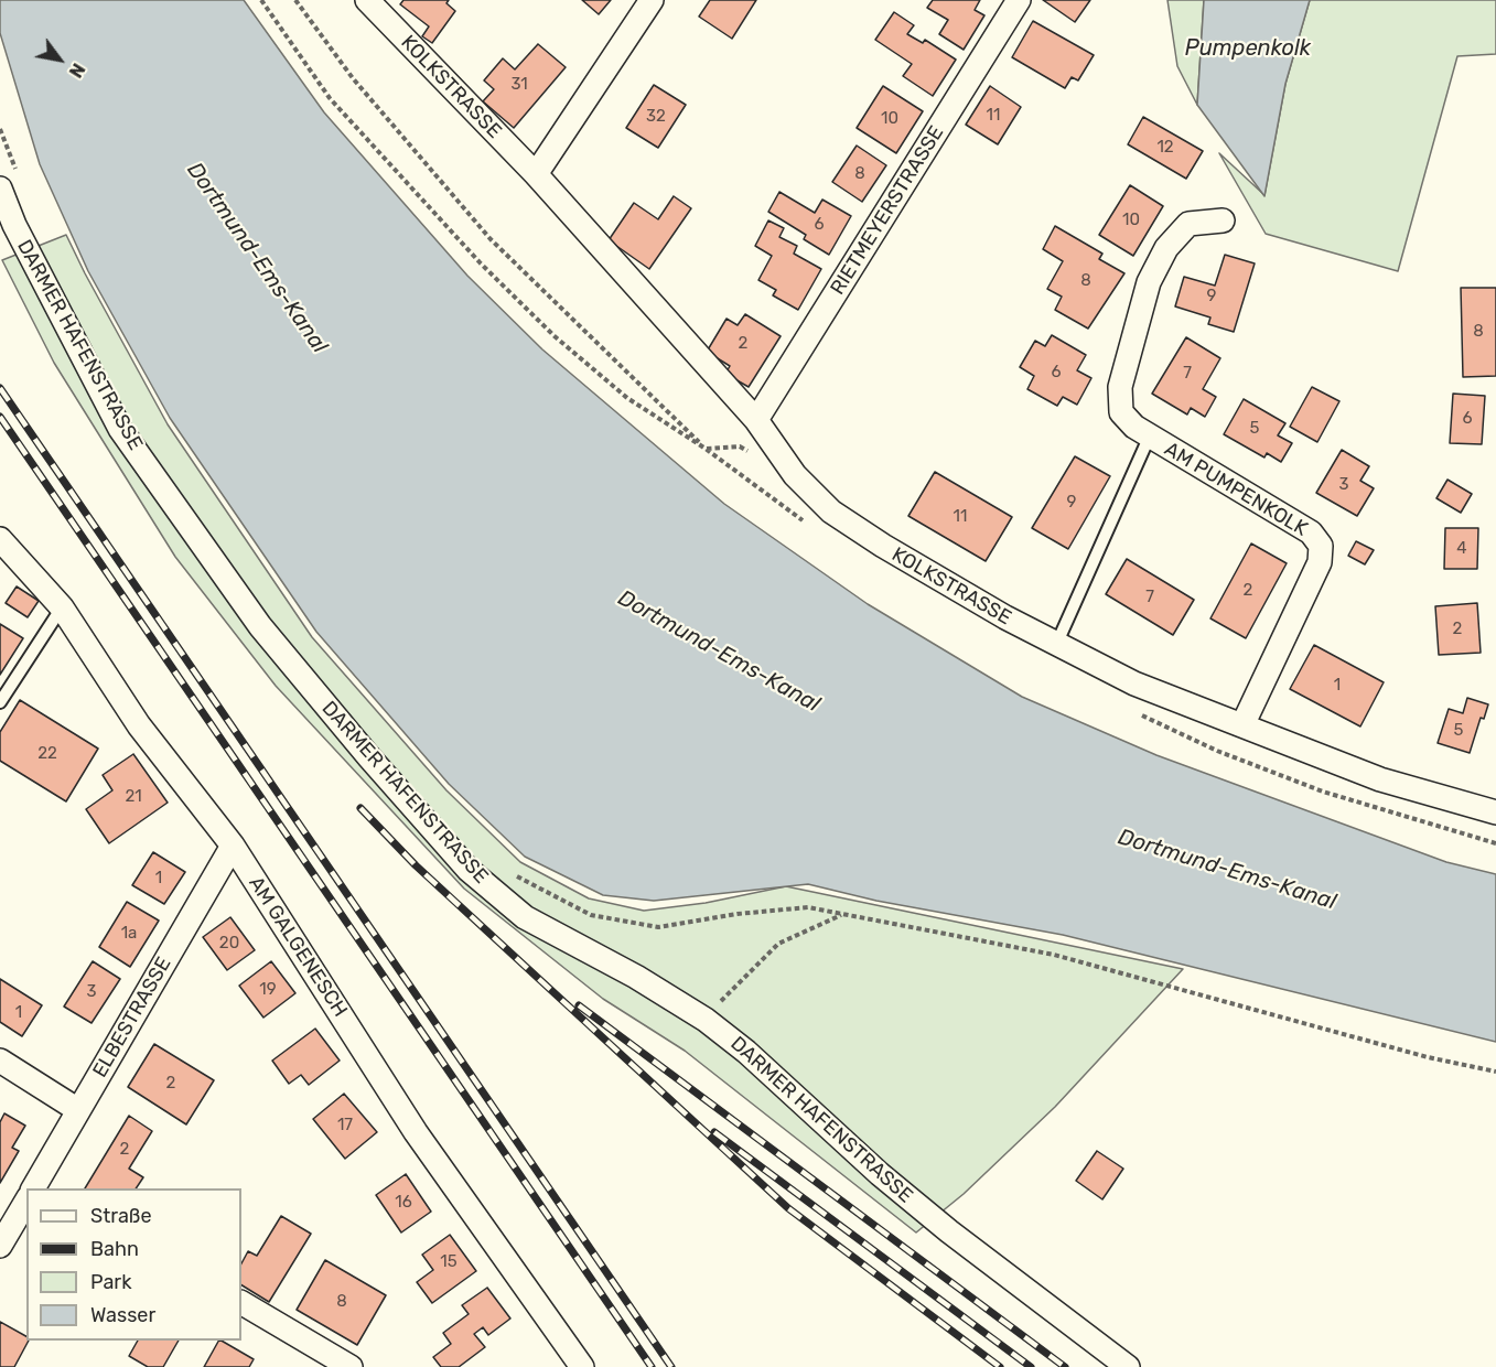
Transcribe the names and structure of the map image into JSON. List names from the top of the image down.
{
  "streets": {
    "street": [
      "KOLKSTRASSE",
      "RIETMEYERSTRASSE",
      "DARMER HAFENSTRASSE",
      "AM PUMPENKOLK",
      "AM GALGENESCH",
      "ELBESTRASSE"
    ]
  },
  "crossings": [
    ["KOLKSTRASSE", "RIETMEYERSTRASSE"],
    ["KOLKSTRASSE", "AM PUMPENKOLK"],
    ["AM GALGENESCH", "ELBESTRASSE"]
  ],
  "water": ["Pumpenkolk", "Dortmund-Ems-Kanal"],
  "house_numbers": [
    "31",
    "11",
    "32",
    "10",
    "12",
    "8",
    "10",
    "6",
    "8",
    "9",
    "8",
    "2",
    "6",
    "7",
    "6",
    "5",
    "3",
    "9",
    "11",
    "4",
    "2",
    "7",
    "2",
    "1",
    "5",
    "22",
    "21",
    "1",
    "1a",
    "20",
    "19",
    "3",
    "1",
    "2",
    "17",
    "2",
    "16",
    "15",
    "8"
  ],
  "legend": [
    "Straße",
    "Bahn",
    "Park",
    "Wasser"
  ],
  "north": "bottom right"
}
